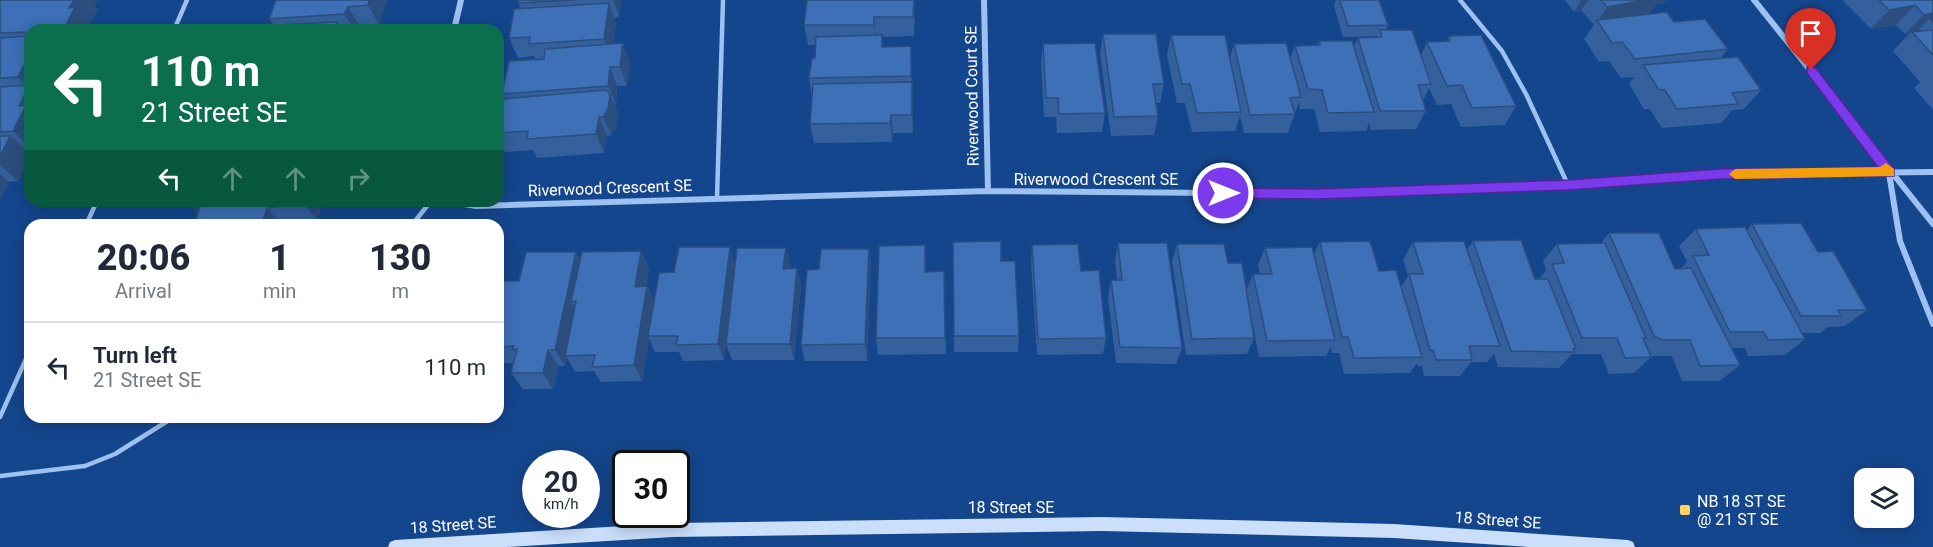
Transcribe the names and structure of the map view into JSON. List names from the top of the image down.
{
  "streets": {
    "main road": ["18 Street SE"],
    "street": ["Riverwood Court SE", "Riverwood Crescent SE"]
  },
  "crossings": [
    ["Riverwood Court SE", "Riverwood Crescent SE"]
  ],
  "places": {
    "transit": ["NB 18 ST SE @ 21 ST SE"]
  },
  "page": {
    "turn": ["110 m", "21 Street SE"],
    "eta": [
      "20:06",
      "Arrival",
      "1",
      "min",
      "130",
      "m"
    ],
    "list": [
      {
        "name": "Turn left",
        "note": "21 Street SE",
        "value": "110 m"
      }
    ],
    "speed": "20 km/h",
    "limit": "30"
  }
}
